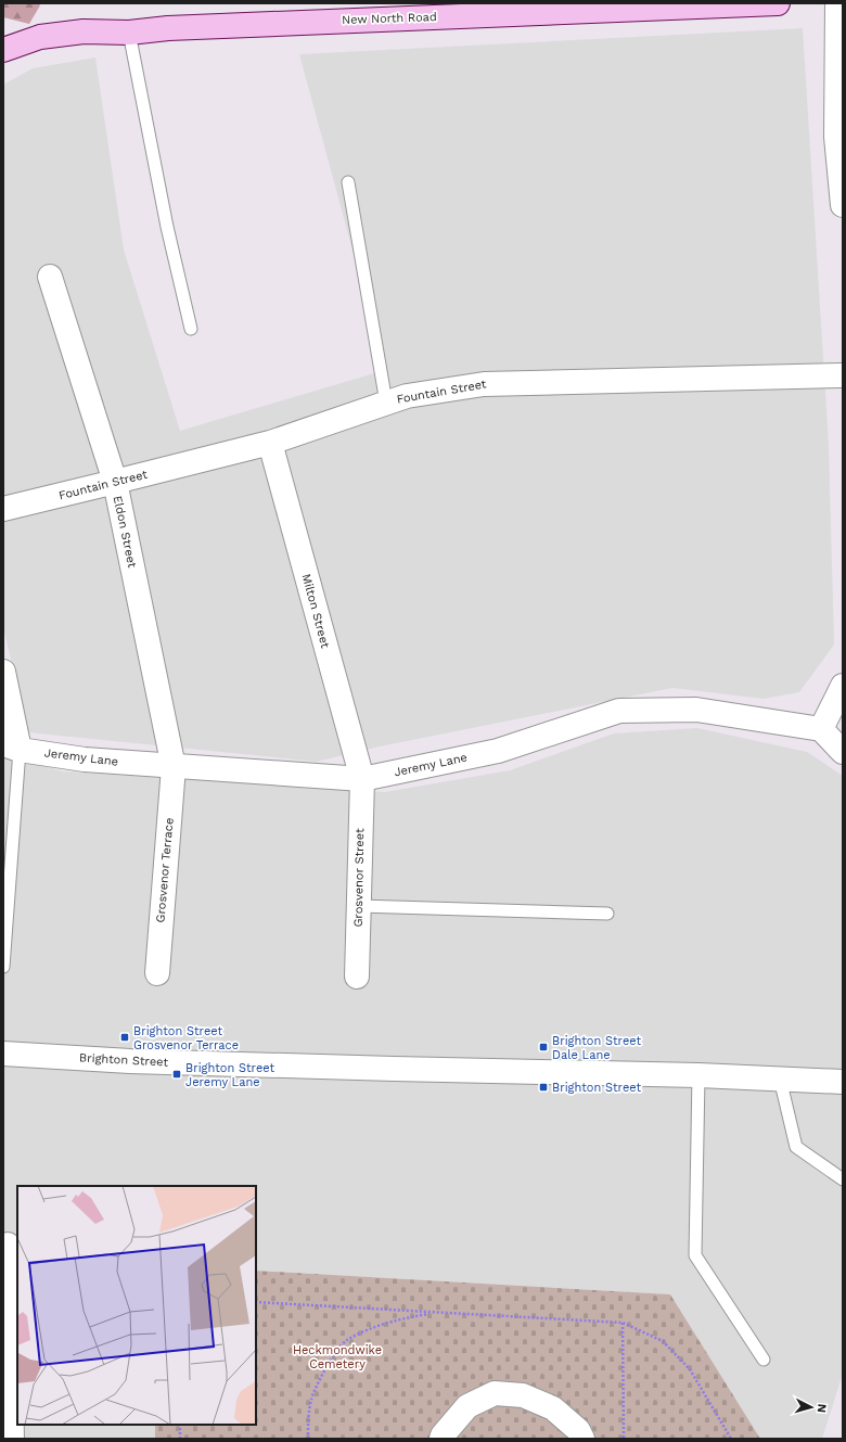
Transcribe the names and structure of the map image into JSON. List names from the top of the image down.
{
  "streets": {
    "main road": ["New North Road"],
    "street": [
      "Fountain Street",
      "Eldon Street",
      "Milton Street",
      "Jeremy Lane",
      "Grosvenor Terrace",
      "Grosvenor Street",
      "Brighton Street"
    ]
  },
  "crossings": [
    ["Fountain Street", "Eldon Street"],
    ["Fountain Street", "Milton Street"],
    ["Eldon Street", "Jeremy Lane"],
    ["Eldon Street", "Grosvenor Terrace"],
    ["Milton Street", "Jeremy Lane"],
    ["Milton Street", "Grosvenor Street"],
    ["Jeremy Lane", "Grosvenor Terrace"],
    ["Jeremy Lane", "Grosvenor Street"]
  ],
  "parks": ["Heckmondwike Cemetery"],
  "places": {
    "transit": [
      "Brighton Street Grosvenor Terrace",
      "Brighton Street Dale Lane",
      "Brighton Street Jeremy Lane",
      "Brighton Street"
    ]
  },
  "north": "right"
}
